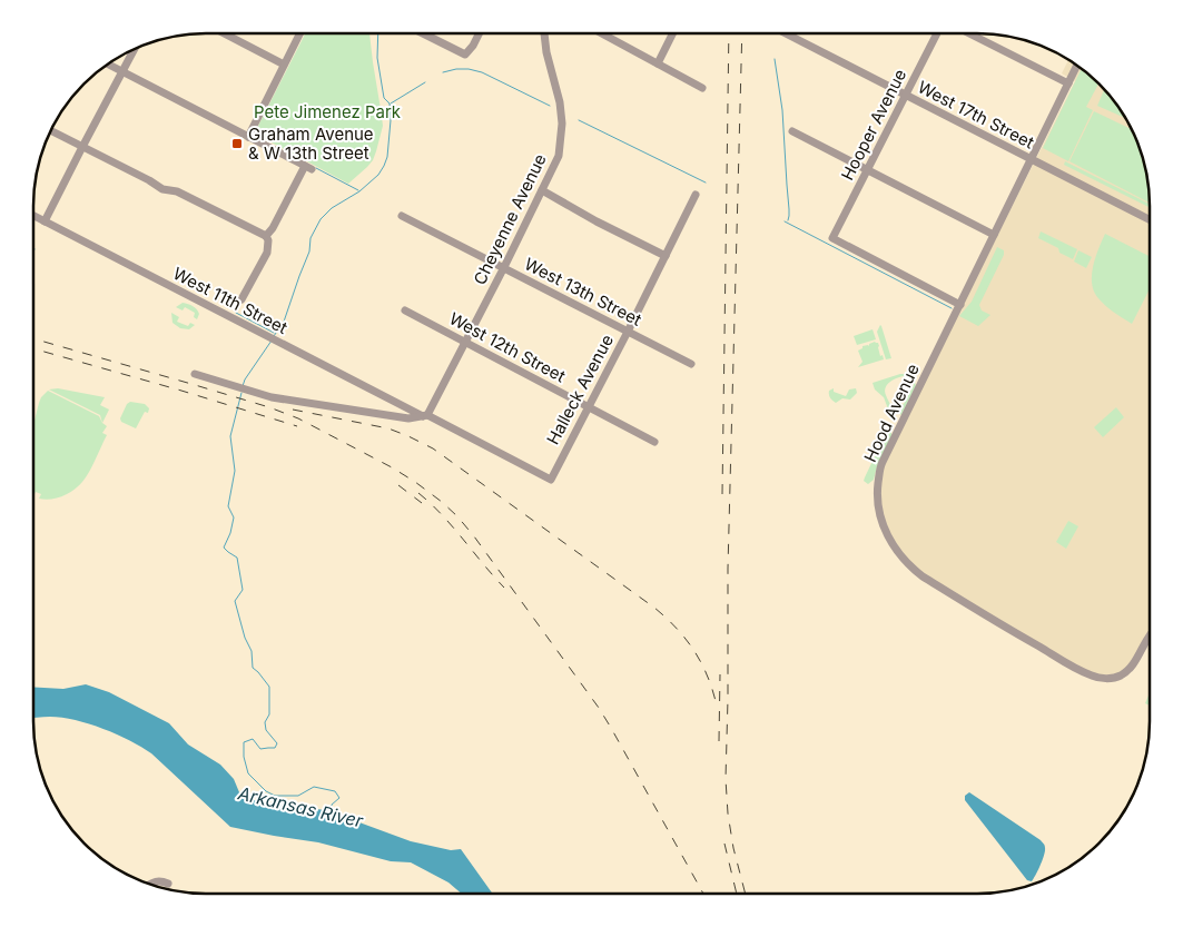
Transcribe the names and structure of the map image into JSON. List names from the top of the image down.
{
  "streets": {
    "street": [
      "West 17th Street",
      "Hooper Avenue",
      "Cheyenne Avenue",
      "West 13th Street",
      "West 11th Street",
      "West 12th Street",
      "Halleck Avenue",
      "Hood Avenue"
    ]
  },
  "crossings": [
    ["West 17th Street", "Hooper Avenue"],
    ["West 17th Street", "Hood Avenue"],
    ["Hooper Avenue", "Hood Avenue"],
    ["Cheyenne Avenue", "West 13th Street"],
    ["Cheyenne Avenue", "West 11th Street"],
    ["Cheyenne Avenue", "West 12th Street"],
    ["West 13th Street", "Halleck Avenue"],
    ["West 11th Street", "Halleck Avenue"],
    ["West 12th Street", "Halleck Avenue"]
  ],
  "water": ["Arkansas River"],
  "parks": ["Pete Jimenez Park"],
  "places": {
    "transit": ["Graham Avenue & W 13th Street"]
  }
}
